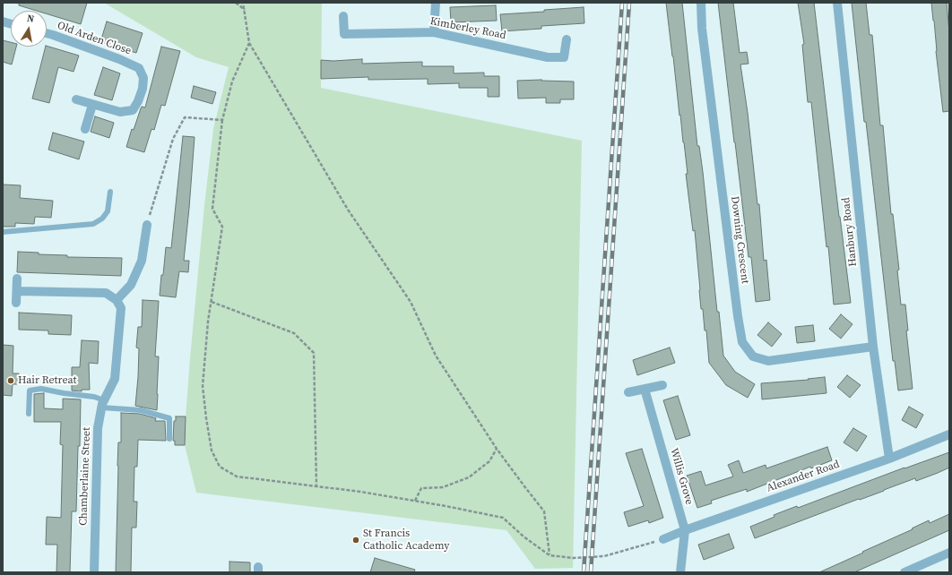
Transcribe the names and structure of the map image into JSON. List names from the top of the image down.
{
  "streets": {
    "street": [
      "Kimberley Road",
      "Old Arden Close",
      "Hanbury Road",
      "Downing Crescent",
      "Chamberlaine Street",
      "Willis Grove",
      "Alexander Road"
    ]
  },
  "crossings": [
    ["Hanbury Road", "Downing Crescent"],
    ["Hanbury Road", "Alexander Road"],
    ["Willis Grove", "Alexander Road"]
  ],
  "places": ["Hair Retreat", "St Francis Catholic Academy"],
  "north": "top"
}
